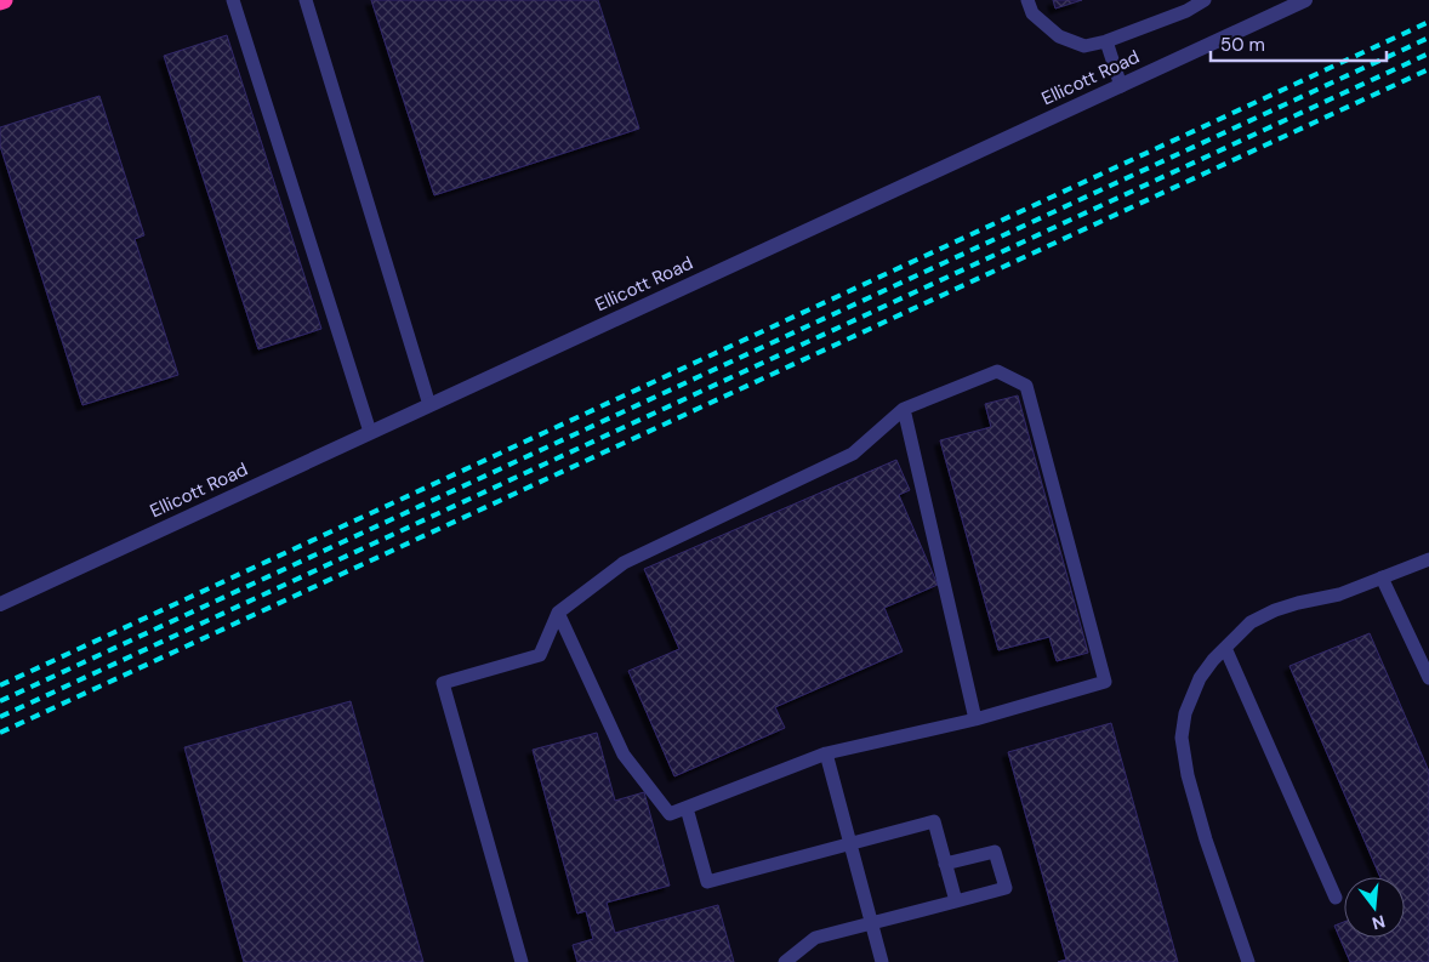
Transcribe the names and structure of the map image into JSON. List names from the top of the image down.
{
  "streets": {
    "street": ["Ellicott Road"]
  },
  "scale_bar": "50 m",
  "north": "bottom"
}
